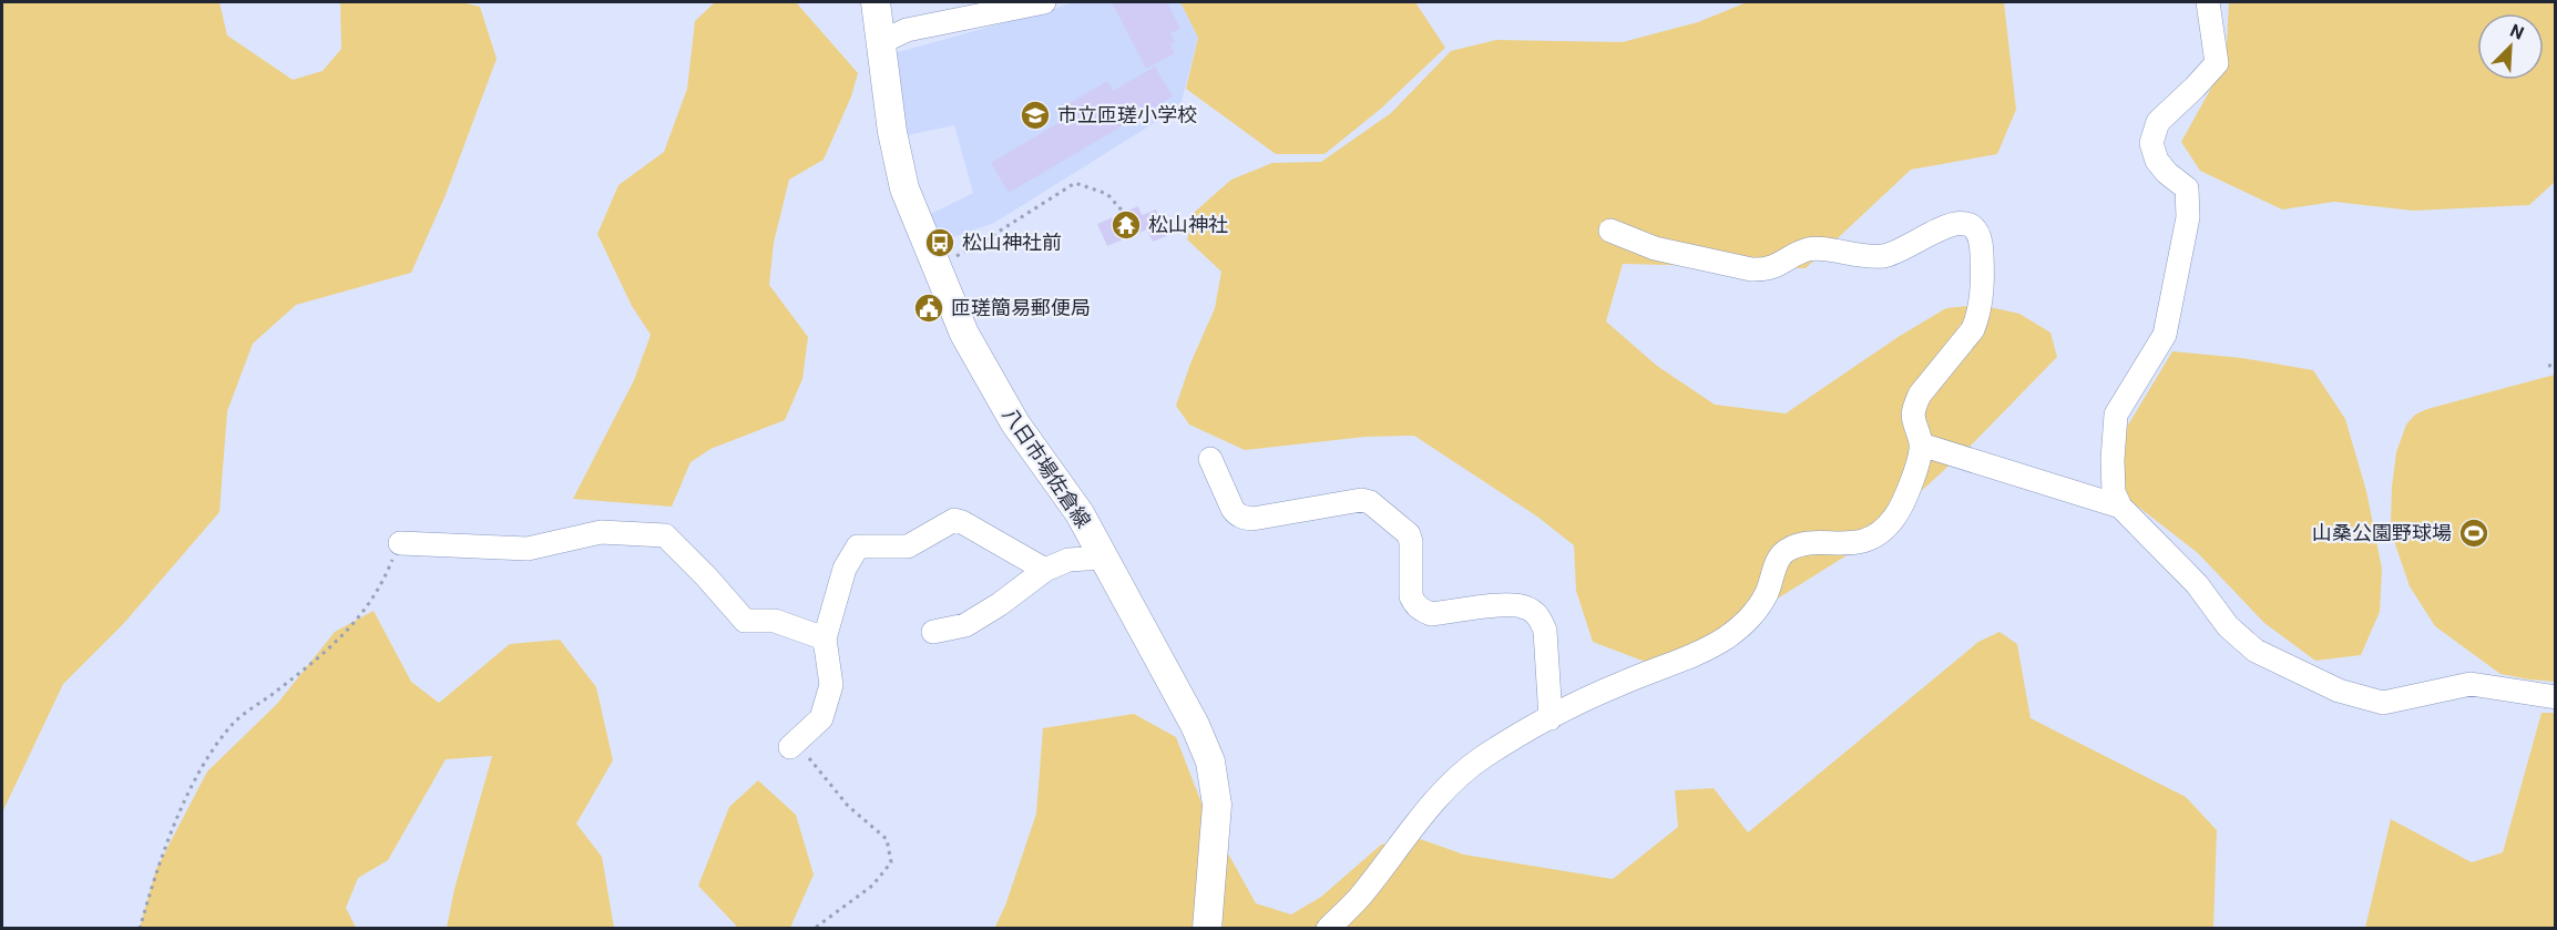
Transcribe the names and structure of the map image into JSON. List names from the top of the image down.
{
  "streets": {
    "main road": ["八日市場佐倉線"]
  },
  "places": {
    "school or university": ["市立匝瑳小学校"],
    "temple": ["松山神社"],
    "bus stop": ["松山神社前"],
    "public building": ["匝瑳簡易郵便局"],
    "sports": ["山桑公園野球場"]
  },
  "north": "top right"
}
